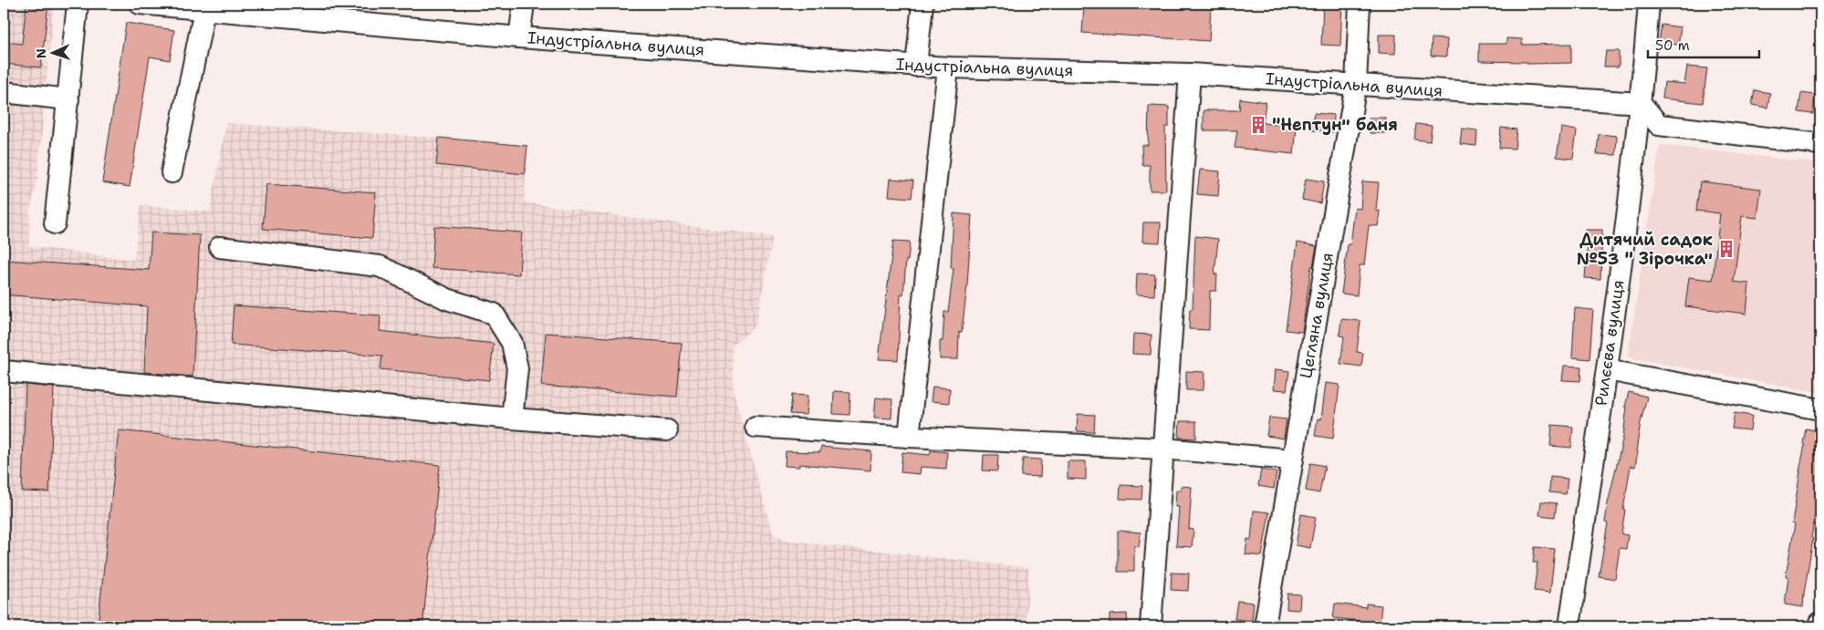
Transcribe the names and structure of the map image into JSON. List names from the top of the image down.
{
  "streets": {
    "street": ["Індустріальна вулиця", "Цегляна вулиця", "Рилєєва вулиця"]
  },
  "crossings": [
    ["Індустріальна вулиця", "Цегляна вулиця"],
    ["Індустріальна вулиця", "Рилєєва вулиця"]
  ],
  "places": {
    "building": ["\"Нептун\" баня", "Дитячий садок №53 \" Зірочка\""]
  },
  "scale_bar": "50 m",
  "north": "left"
}
